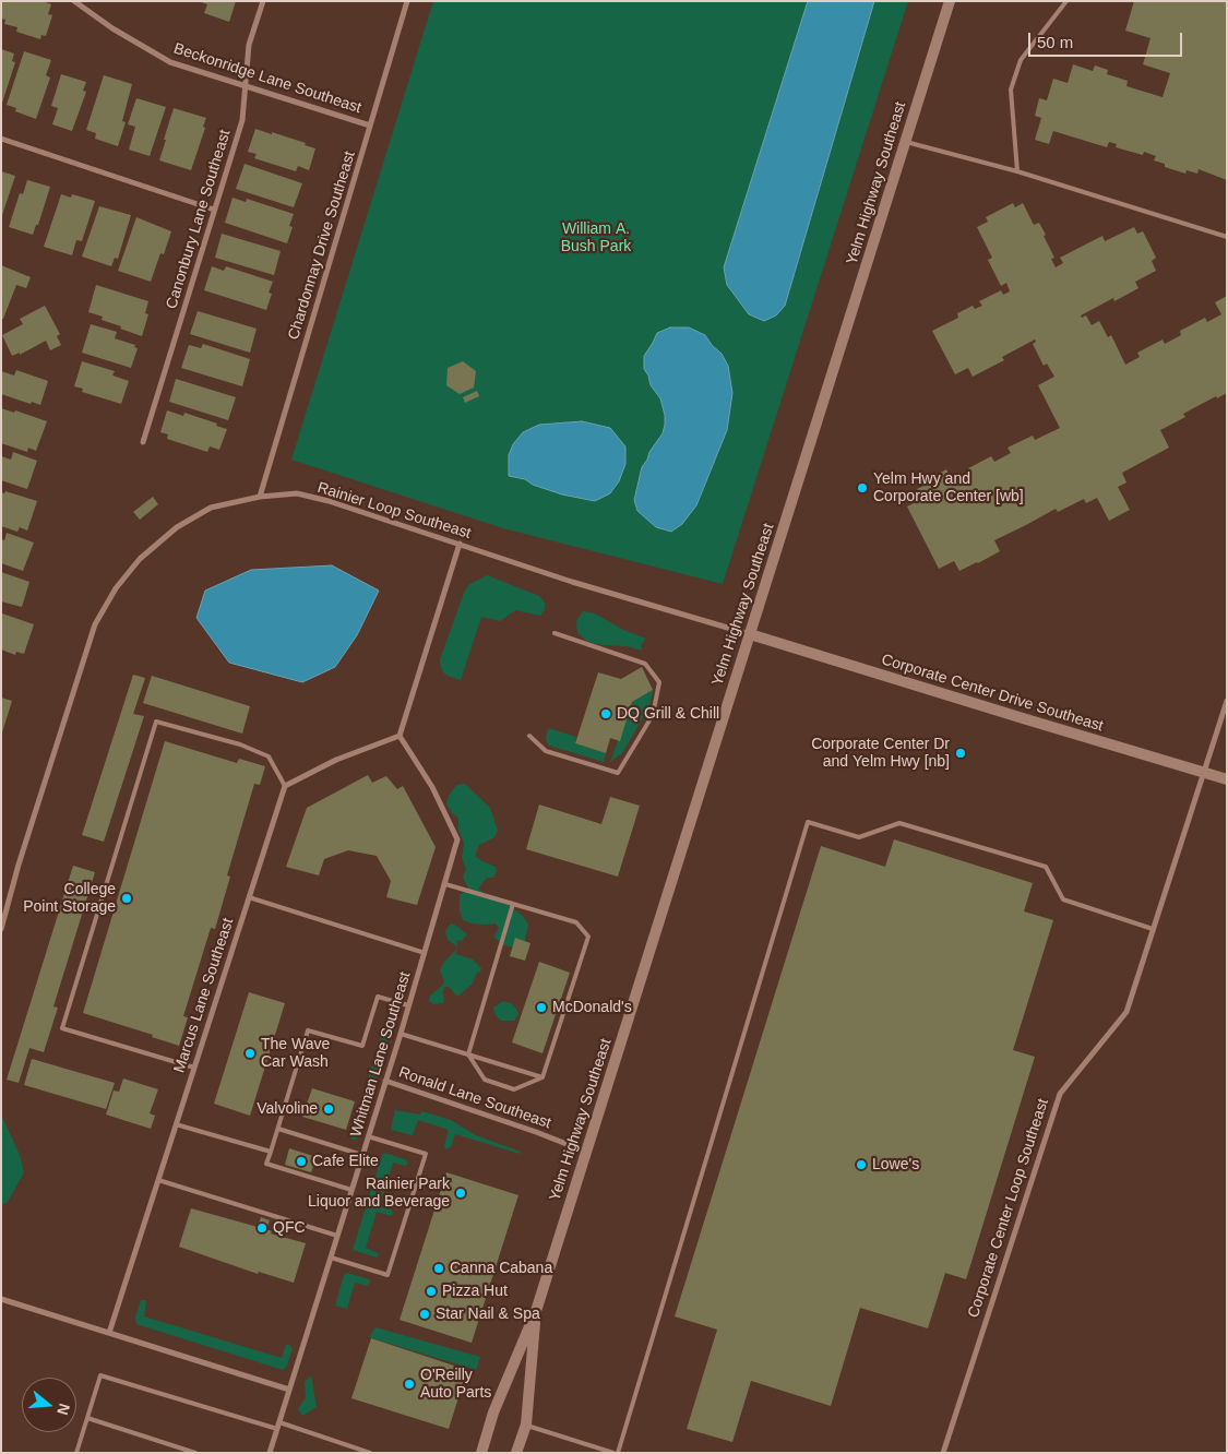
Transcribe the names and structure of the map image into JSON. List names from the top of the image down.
{
  "streets": {
    "main road": ["Yelm Highway Southeast", "Corporate Center Drive Southeast"],
    "street": [
      "Beckonridge Lane Southeast",
      "Canonbury Lane Southeast",
      "Chardonnay Drive Southeast",
      "Rainier Loop Southeast",
      "Marcus Lane Southeast",
      "Whitman Lane Southeast",
      "Ronald Lane Southeast",
      "Corporate Center Loop Southeast"
    ]
  },
  "crossings": [
    ["Beckonridge Lane Southeast", "Canonbury Lane Southeast"],
    ["Beckonridge Lane Southeast", "Chardonnay Drive Southeast"],
    ["Yelm Highway Southeast", "Rainier Loop Southeast"],
    ["Yelm Highway Southeast", "Corporate Center Drive Southeast"],
    ["Yelm Highway Southeast", "Ronald Lane Southeast"],
    ["Chardonnay Drive Southeast", "Rainier Loop Southeast"],
    ["Rainier Loop Southeast", "Corporate Center Drive Southeast"],
    ["Corporate Center Drive Southeast", "Corporate Center Loop Southeast"],
    ["Whitman Lane Southeast", "Ronald Lane Southeast"]
  ],
  "parks": ["William A. Bush Park"],
  "places": [
    "Yelm Hwy and Corporate Center [wb]",
    "DQ Grill & Chill",
    "Corporate Center Dr and Yelm Hwy [nb]",
    "College Point Storage",
    "McDonald's",
    "The Wave Car Wash",
    "Valvoline",
    "Cafe Elite",
    "Lowe's",
    "Rainier Park Liquor and Beverage",
    "QFC",
    "Canna Cabana",
    "Pizza Hut",
    "Star Nail & Spa",
    "O'Reilly Auto Parts"
  ],
  "scale_bar": "50 m",
  "north": "right"
}
